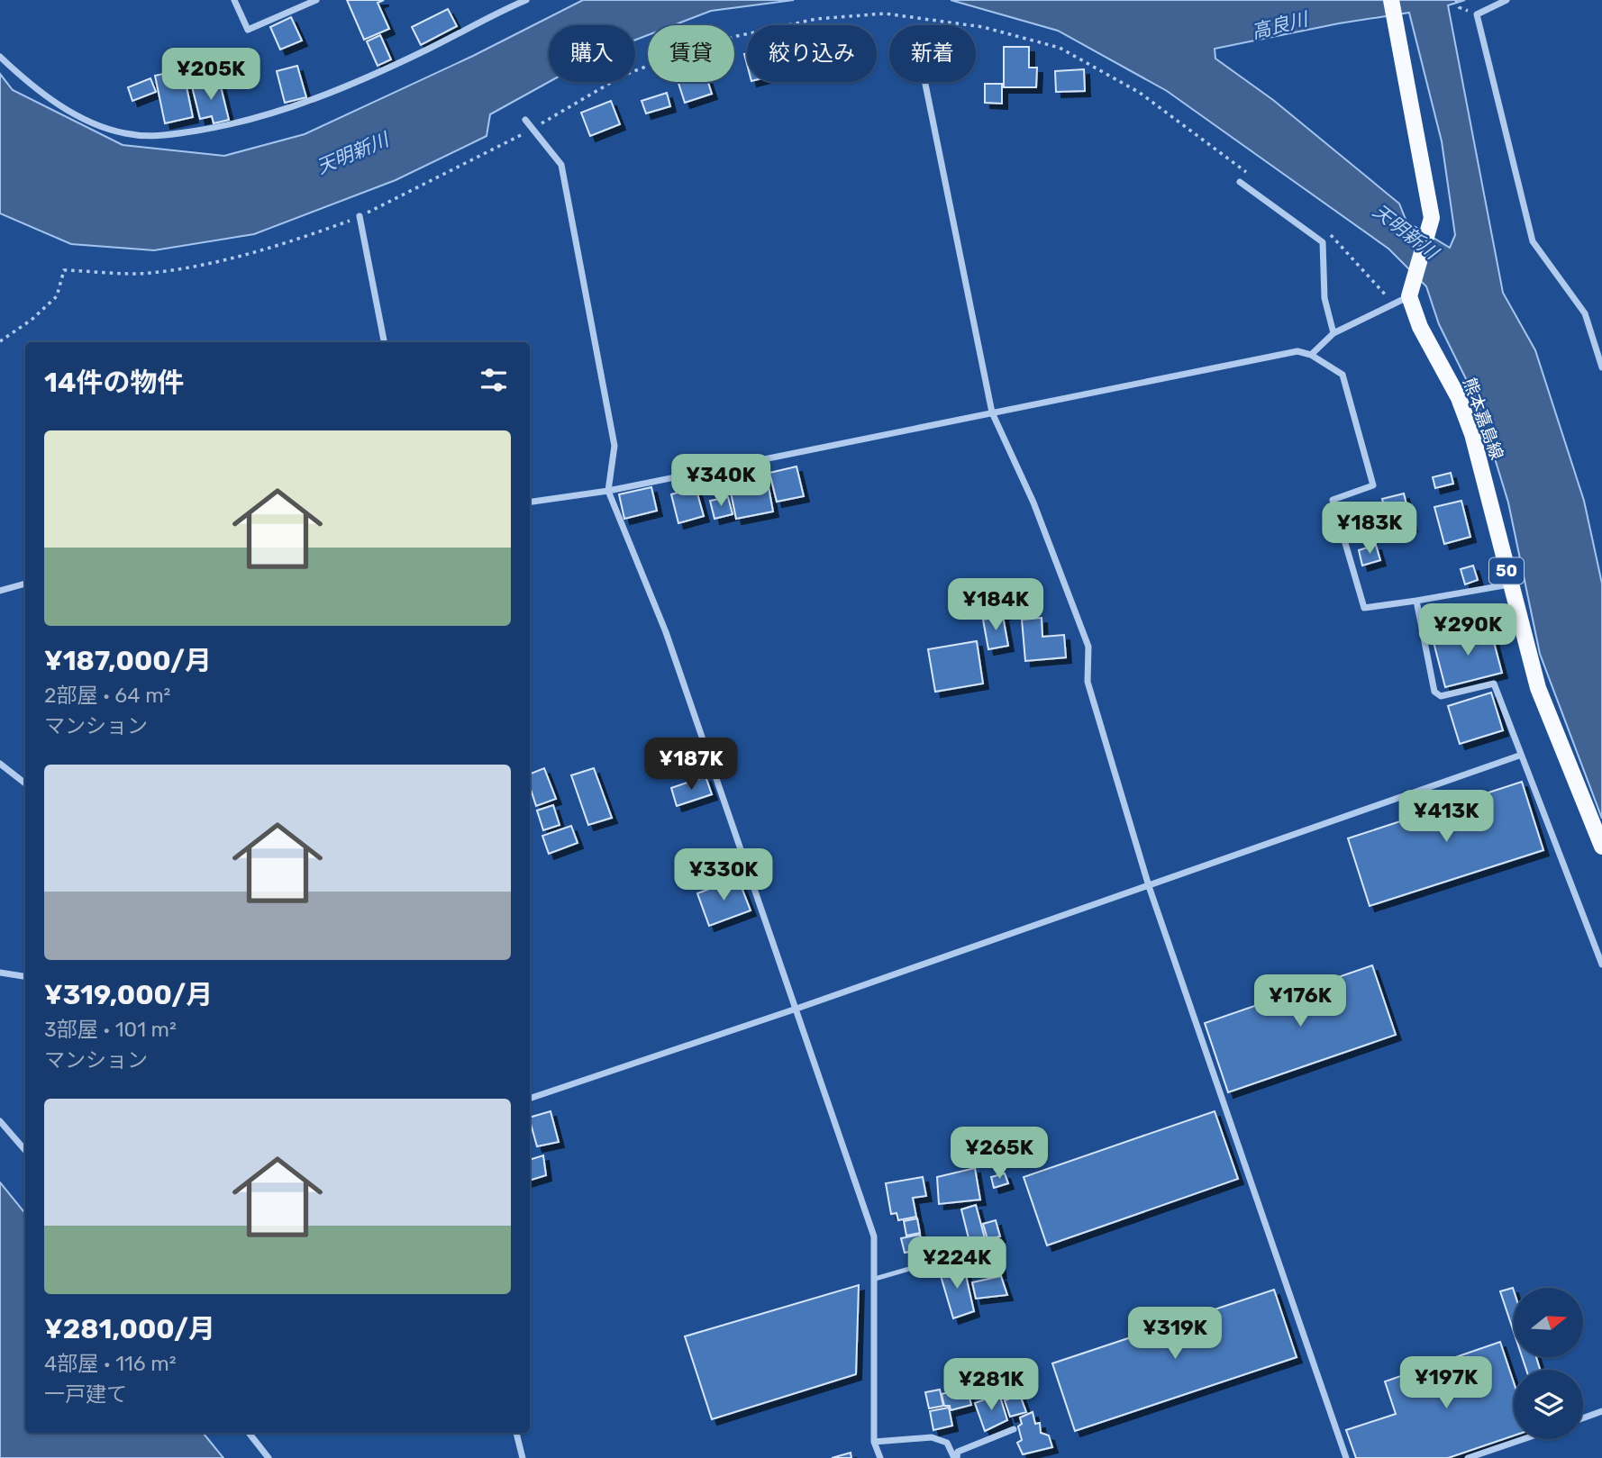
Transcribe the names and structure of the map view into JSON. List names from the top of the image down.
{
  "streets": {
    "main road": ["熊本嘉島線", "50"]
  },
  "water": ["高良川", "天明新川"],
  "north": "right",
  "page": {
    "chip": [
      "購入",
      "賃貸",
      "絞り込み",
      "新着"
    ],
    "price": [
      "¥205K",
      "¥340K",
      "¥183K",
      "¥184K",
      "¥290K",
      "¥187K",
      "¥413K",
      "¥330K",
      "¥176K",
      "¥265K",
      "¥224K",
      "¥319K",
      "¥197K",
      "¥281K"
    ],
    "heading": "14件の物件",
    "list": [
      {
        "name": "¥187,000/月",
        "note": "2部屋 · 64 m² · マンション"
      },
      {
        "name": "¥319,000/月",
        "note": "3部屋 · 101 m² · マンション"
      },
      {
        "name": "¥281,000/月",
        "note": "4部屋 · 116 m² · 一戸建て"
      }
    ]
  }
}
